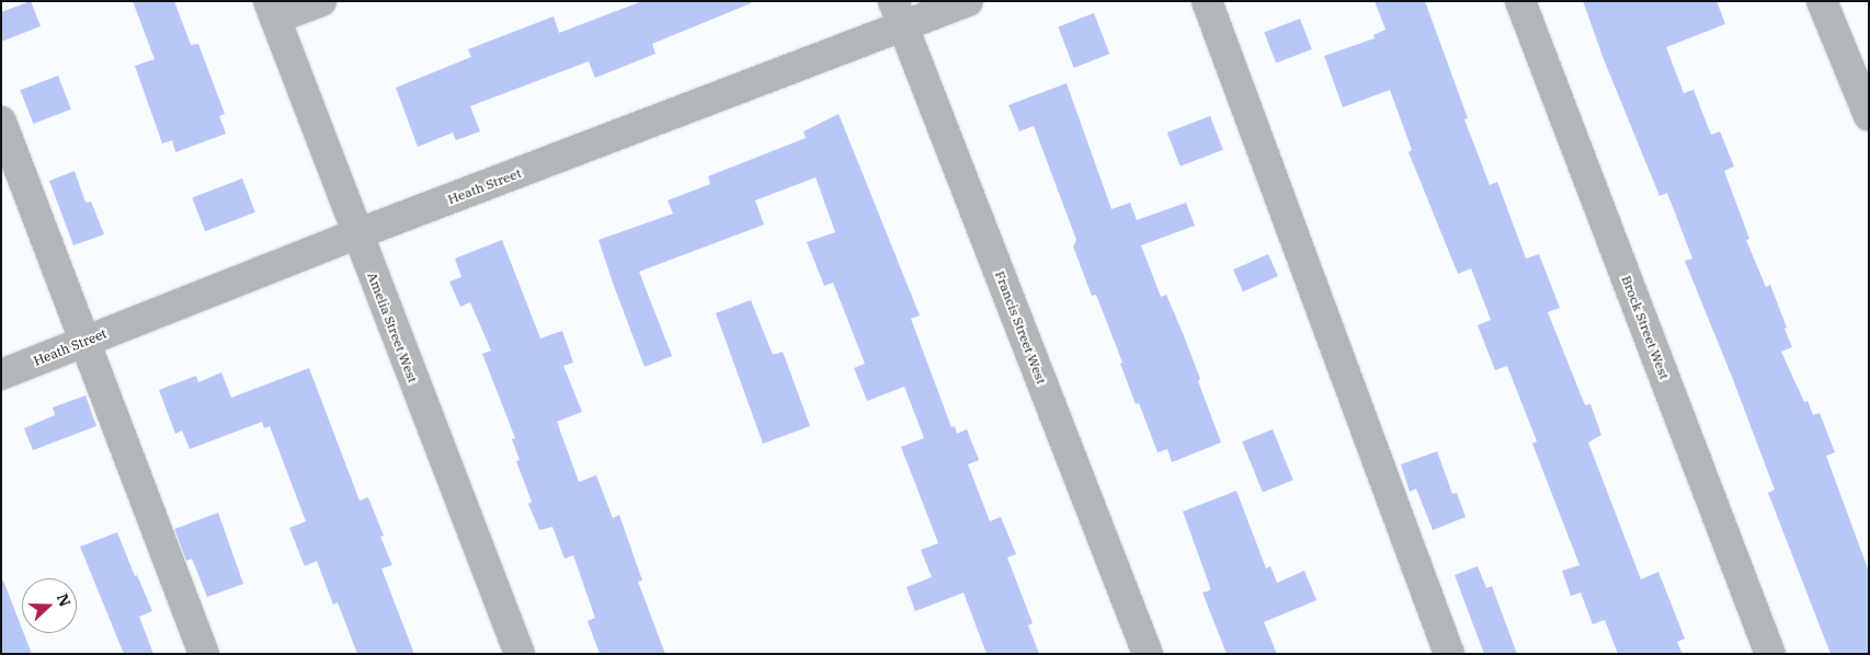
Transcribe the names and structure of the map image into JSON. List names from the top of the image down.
{
  "streets": {
    "street": [
      "Heath Street",
      "Amelia Street West",
      "Francis Street West",
      "Brock Street West"
    ]
  },
  "crossings": [
    ["Heath Street", "Amelia Street West"],
    ["Heath Street", "Francis Street West"]
  ],
  "north": "right"
}
